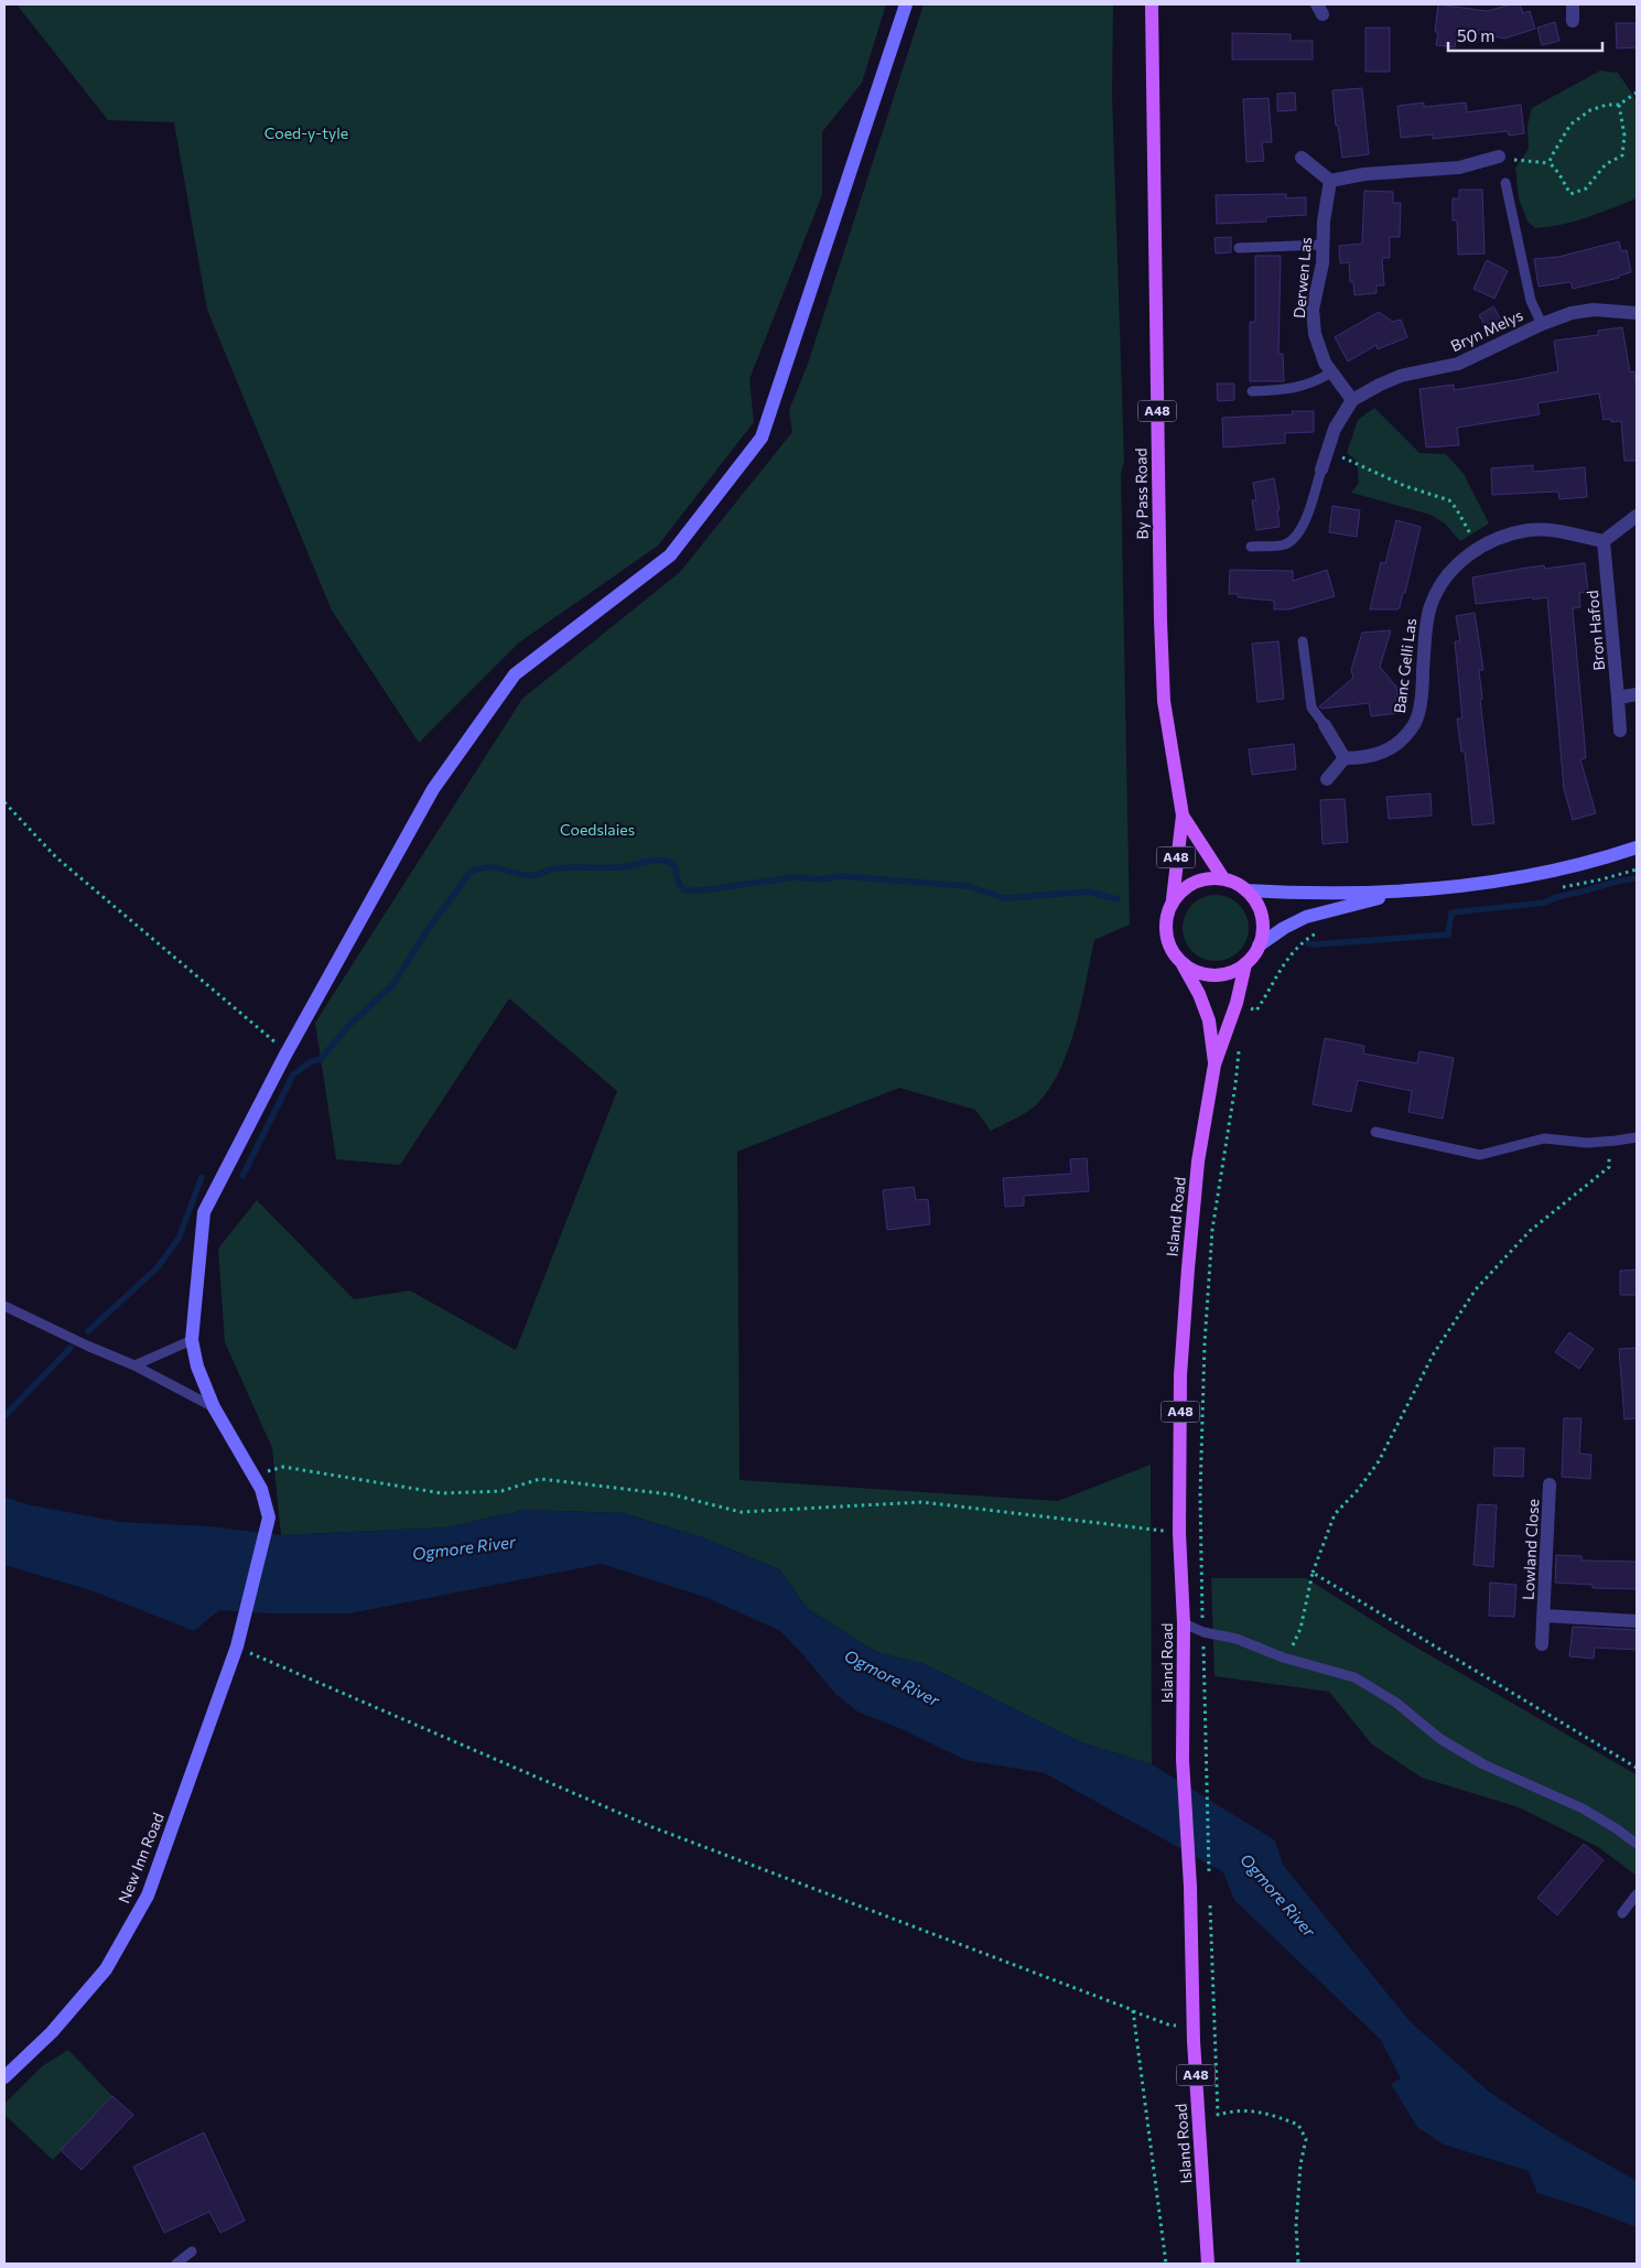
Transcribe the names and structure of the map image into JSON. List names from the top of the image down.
{
  "streets": {
    "main road": ["A48", "By Pass Road", "Island Road"],
    "street": [
      "Derwen Las",
      "Bryn Melys",
      "Bron Hafod",
      "Banc Gelli Las",
      "Lowland Close",
      "New Inn Road"
    ]
  },
  "crossings": [
    ["Derwen Las", "Bryn Melys"],
    ["By Pass Road", "Island Road"],
    ["Bron Hafod", "Banc Gelli Las"]
  ],
  "water": ["Ogmore River"],
  "parks": ["Coed-y-tyle", "Coedslaies"],
  "scale_bar": "50 m"
}
